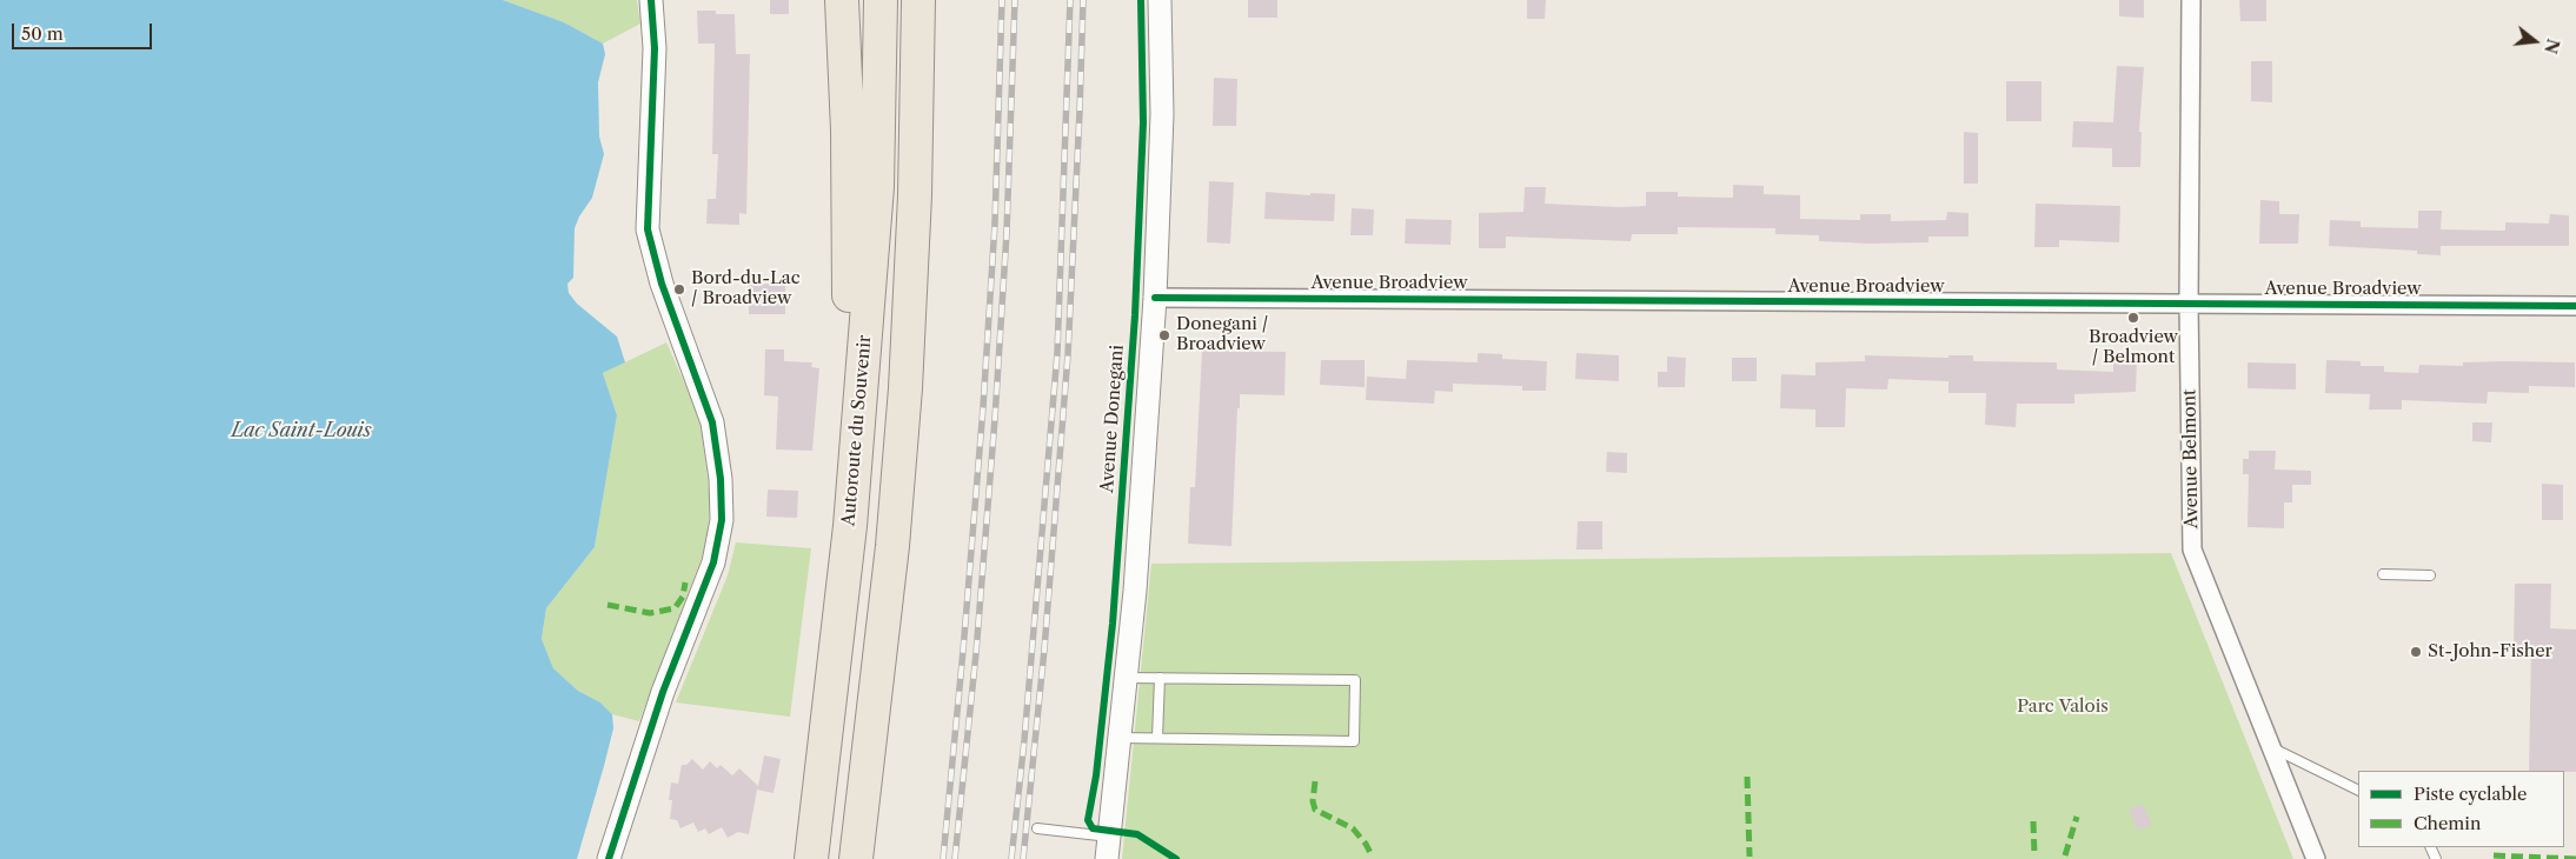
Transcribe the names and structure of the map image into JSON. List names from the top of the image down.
{
  "streets": {
    "highway": ["Autoroute du Souvenir"],
    "street": ["Avenue Broadview", "Avenue Donegani", "Avenue Belmont"]
  },
  "crossings": [
    ["Avenue Broadview", "Avenue Donegani"],
    ["Avenue Broadview", "Avenue Belmont"]
  ],
  "water": ["Lac Saint-Louis"],
  "parks": ["Parc Valois"],
  "places": [
    "Bord-du-Lac / Broadview",
    "Broadview / Belmont",
    "Donegani / Broadview",
    "St-John-Fisher"
  ],
  "legend": ["Piste cyclable", "Chemin"],
  "scale_bar": "50 m",
  "north": "right"
}
